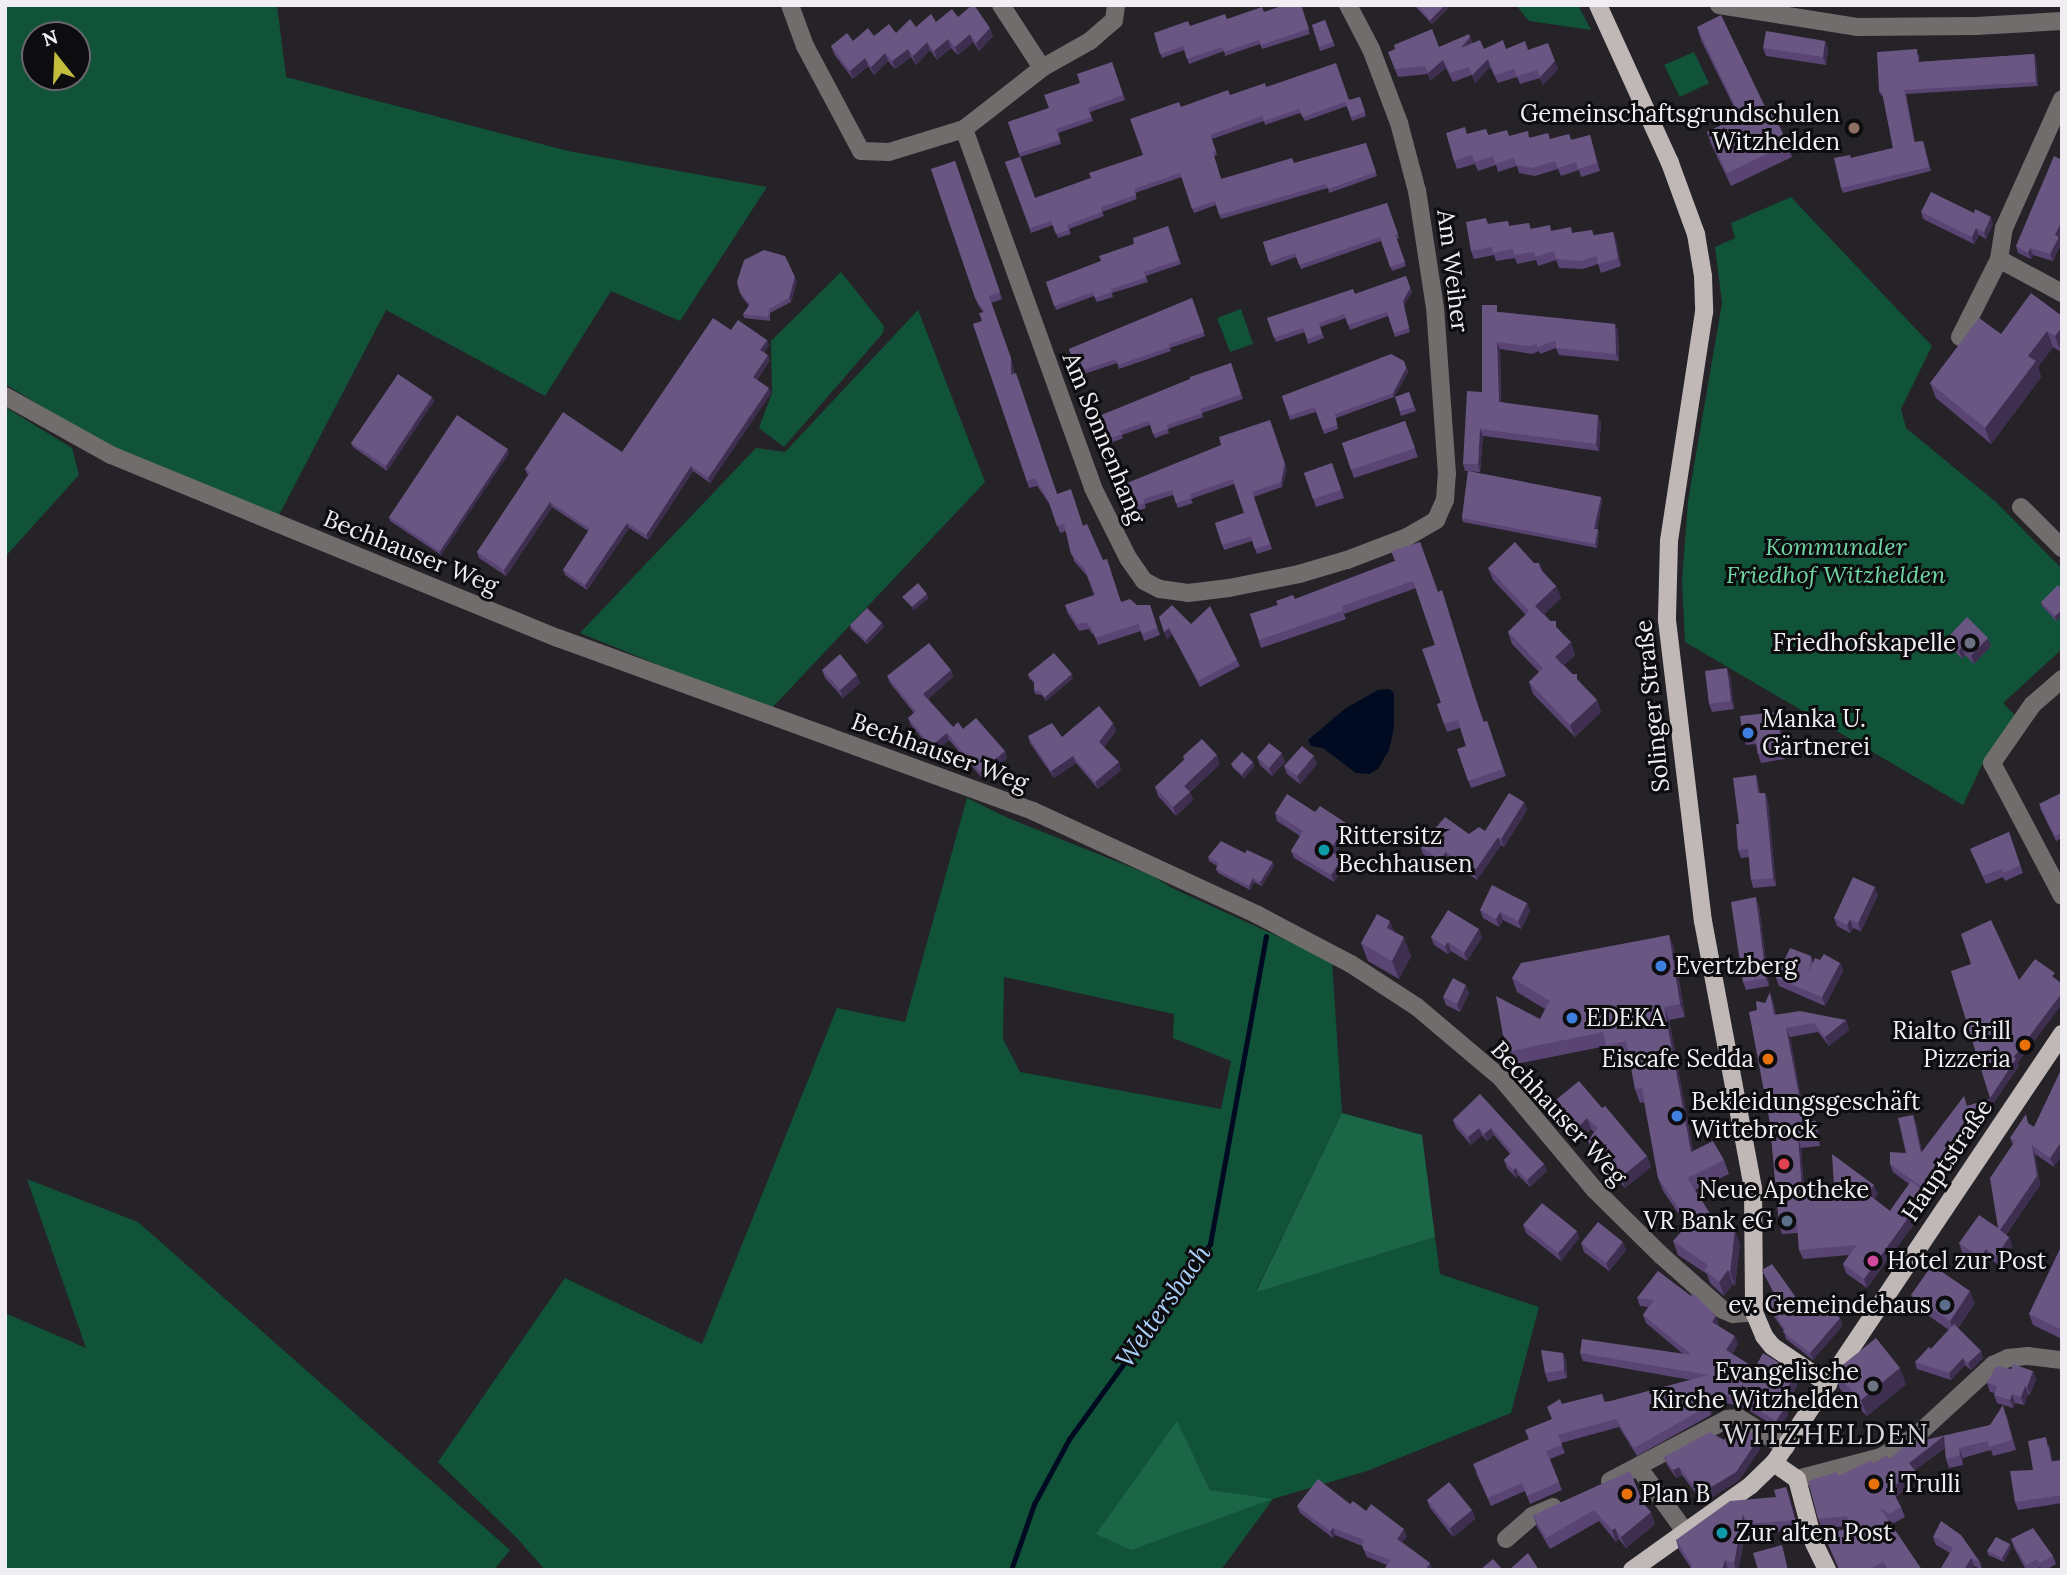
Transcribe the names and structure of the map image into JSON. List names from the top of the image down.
{
  "streets": {
    "main road": ["Solinger Straße", "Hauptstraße"],
    "street": ["Am Weiher", "Am Sonnenhang", "Bechhauser Weg"]
  },
  "crossings": [
    ["Am Weiher", "Am Sonnenhang"],
    ["Bechhauser Weg", "Solinger Straße"],
    ["Solinger Straße", "Hauptstraße"]
  ],
  "districts": ["WITZHELDEN"],
  "water": ["Weltersbach"],
  "parks": ["Kommunaler Friedhof Witzhelden"],
  "places": [
    "Gemeinschaftsgrundschulen Witzhelden",
    "Friedhofskapelle",
    "Manka U. Gärtnerei",
    "Rittersitz Bechhausen",
    "Evertzberg",
    "EDEKA",
    "Rialto Grill Pizzeria",
    "Eiscafe Sedda",
    "Bekleidungsgeschäft Wittebrock",
    "Neue Apotheke",
    "VR Bank eG",
    "Hotel zur Post",
    "ev. Gemeindehaus",
    "Evangelische Kirche Witzhelden",
    "i Trulli",
    "Plan B",
    "Zur alten Post"
  ],
  "north": "top"
}
